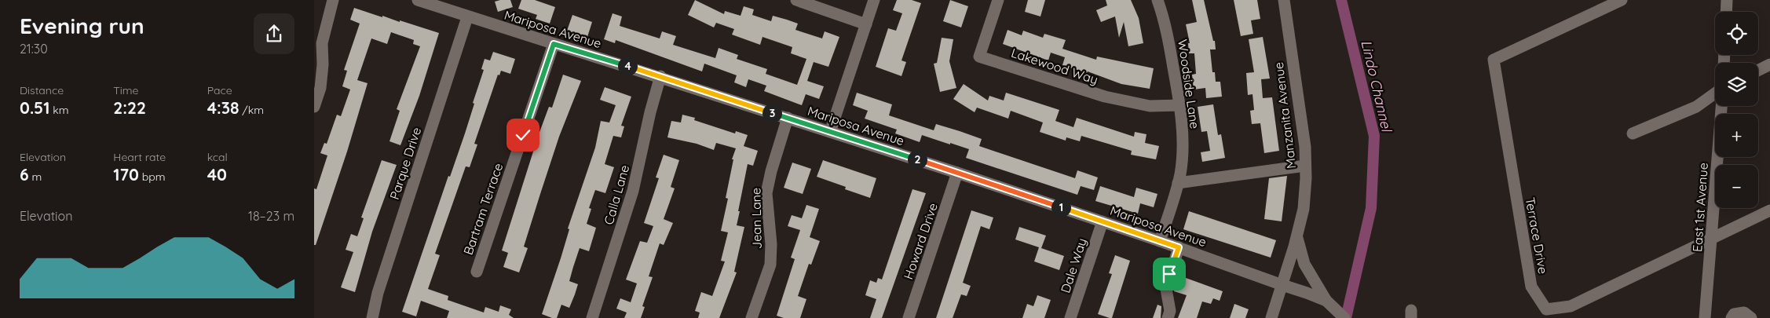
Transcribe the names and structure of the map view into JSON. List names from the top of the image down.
{
  "streets": {
    "street": [
      "Mariposa Avenue",
      "Lakewood Way",
      "Woodside Lane",
      "Manzanita Avenue",
      "Parque Drive",
      "Calla Lane",
      "East 1st Avenue",
      "Bartram Terrace",
      "Jean Lane",
      "Terrace Drive",
      "Howard Drive",
      "Dale Way"
    ]
  },
  "crossings": [
    ["Mariposa Avenue", "Woodside Lane"],
    ["Mariposa Avenue", "Manzanita Avenue"],
    ["Mariposa Avenue", "Parque Drive"],
    ["Mariposa Avenue", "Calla Lane"],
    ["Mariposa Avenue", "Bartram Terrace"],
    ["Mariposa Avenue", "Jean Lane"],
    ["Mariposa Avenue", "Howard Drive"],
    ["Mariposa Avenue", "Dale Way"],
    ["Lakewood Way", "Woodside Lane"],
    ["East 1st Avenue", "Terrace Drive"]
  ],
  "water": ["Lindo Channel"],
  "page": {
    "heading": ["Evening run", "21:30"],
    "map_buttons": ["+", "−"],
    "pins": [
      "4",
      "3",
      "2",
      "1"
    ],
    "stats": [
      ["Distance", "0.51 km"],
      ["Time", "2:22"],
      ["Pace", "4:38 /km"],
      ["Elevation", "6 m"],
      ["Heart rate", "170 bpm"],
      ["kcal", "40"]
    ],
    "chart": ["Elevation", "18–23 m"]
  }
}
